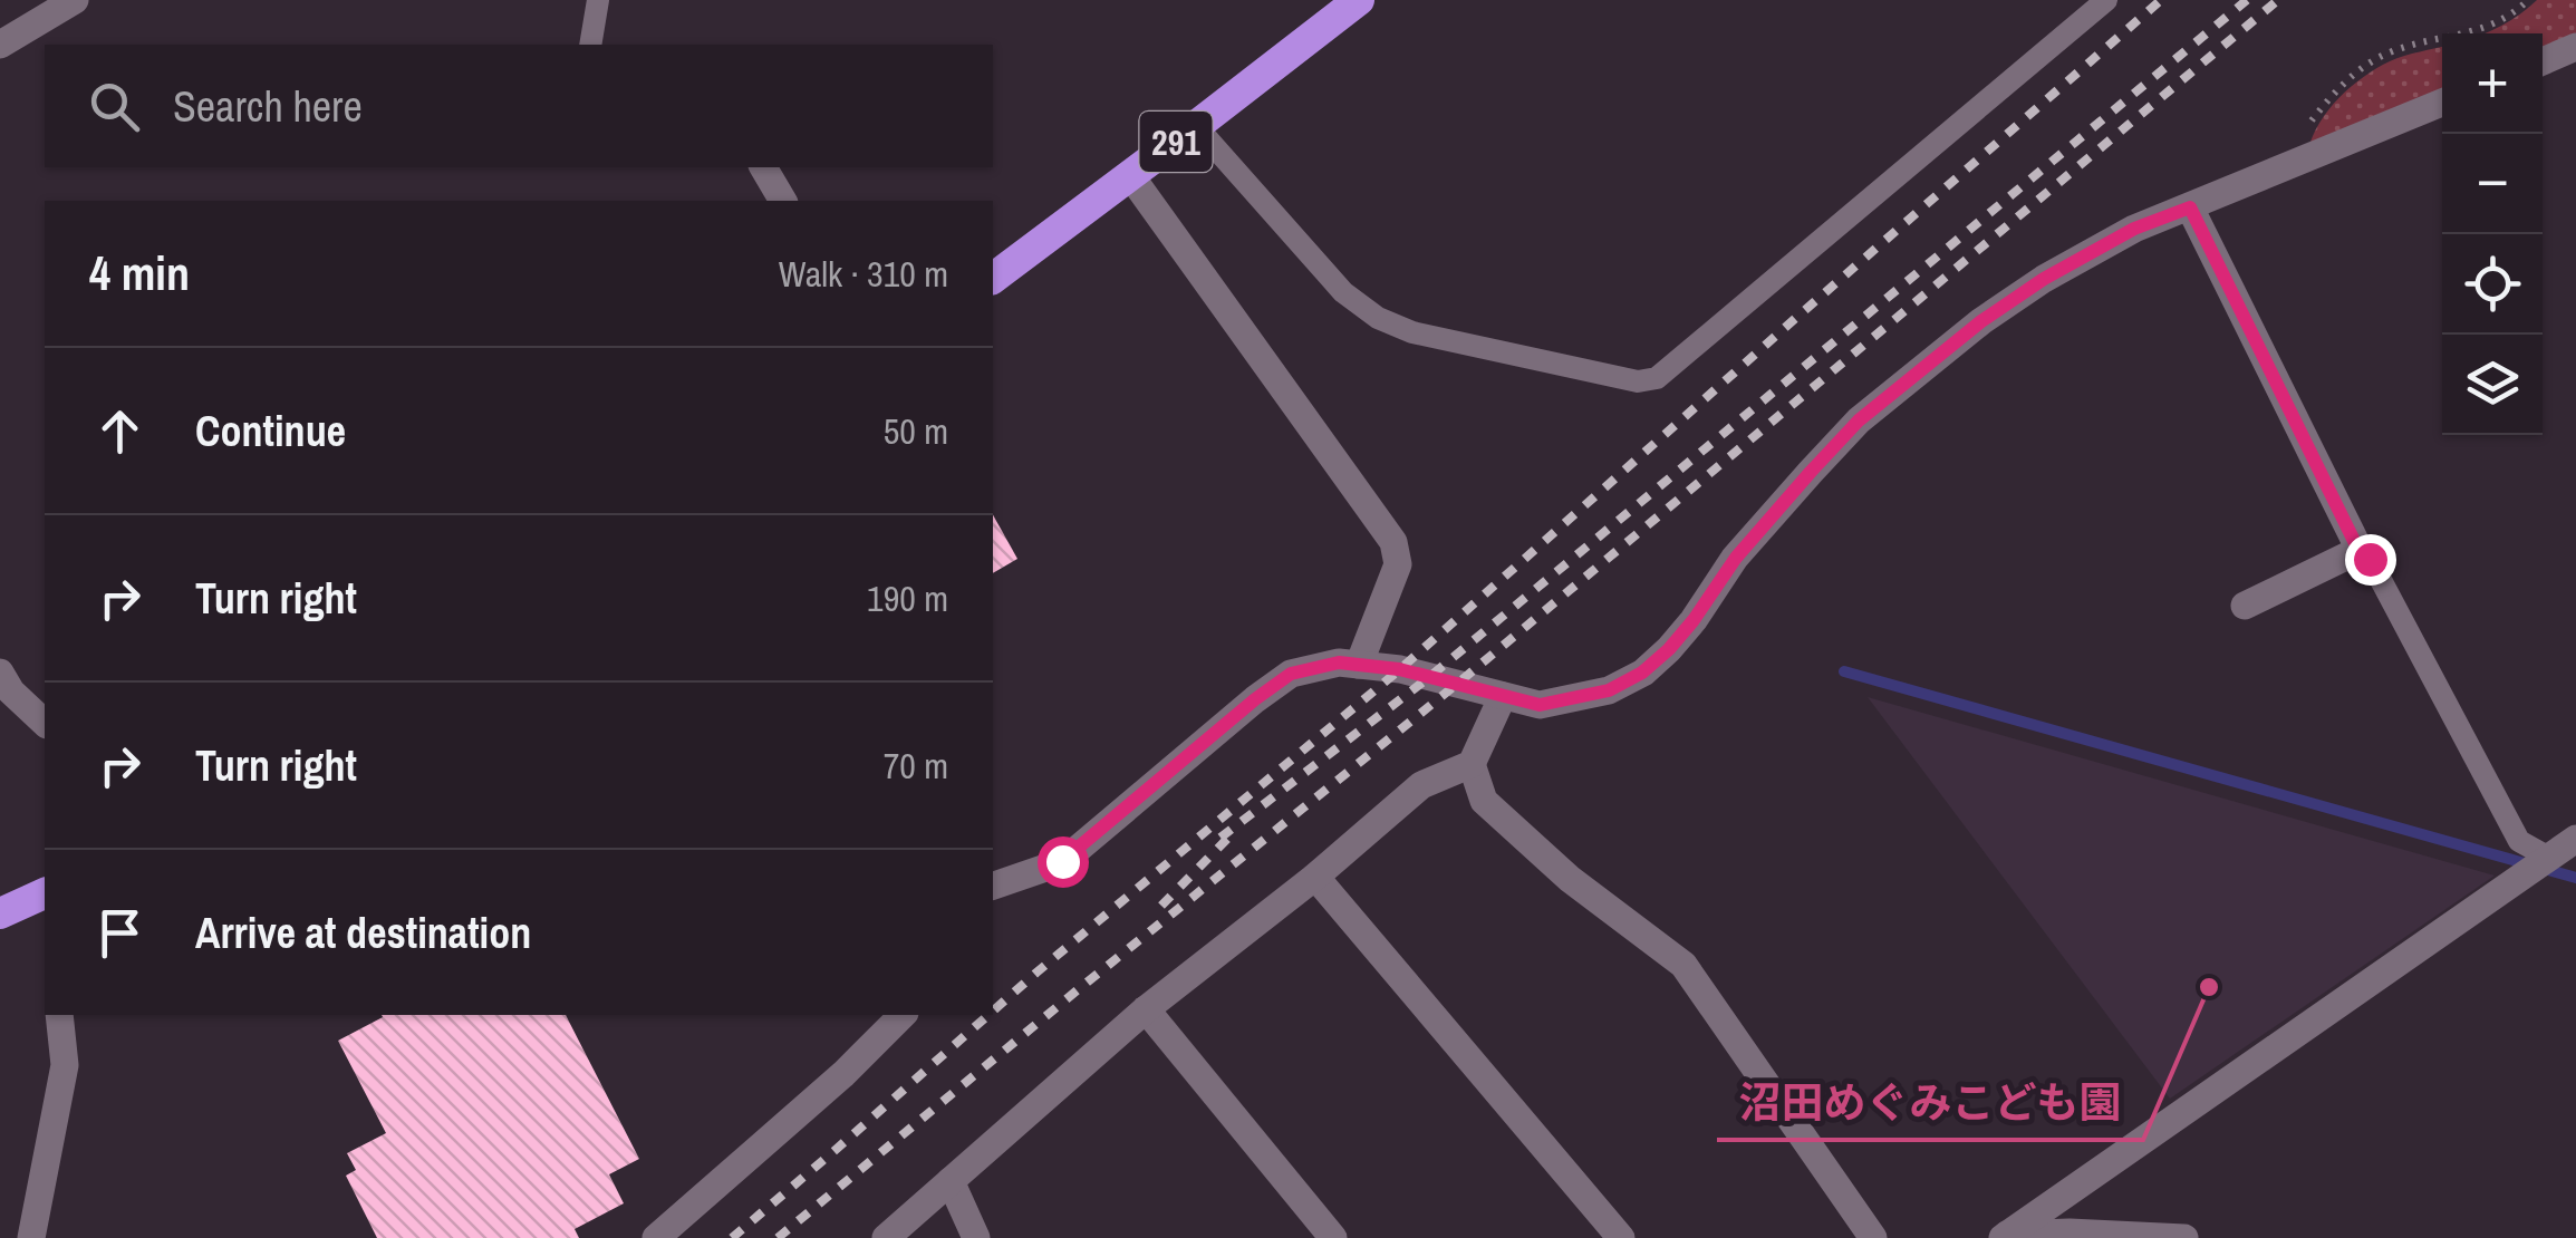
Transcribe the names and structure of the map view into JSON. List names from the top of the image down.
{
  "streets": {
    "highway": ["291"]
  },
  "places": ["沼田めぐみこども園"],
  "page": {
    "map_buttons": ["+", "−"],
    "search": "Search here",
    "heading": ["4 min", "Walk · 310 m"],
    "list": [
      ["Continue", "50 m"],
      ["Turn right", "190 m"],
      ["Turn right", "70 m"],
      "Arrive at destination"
    ]
  }
}
